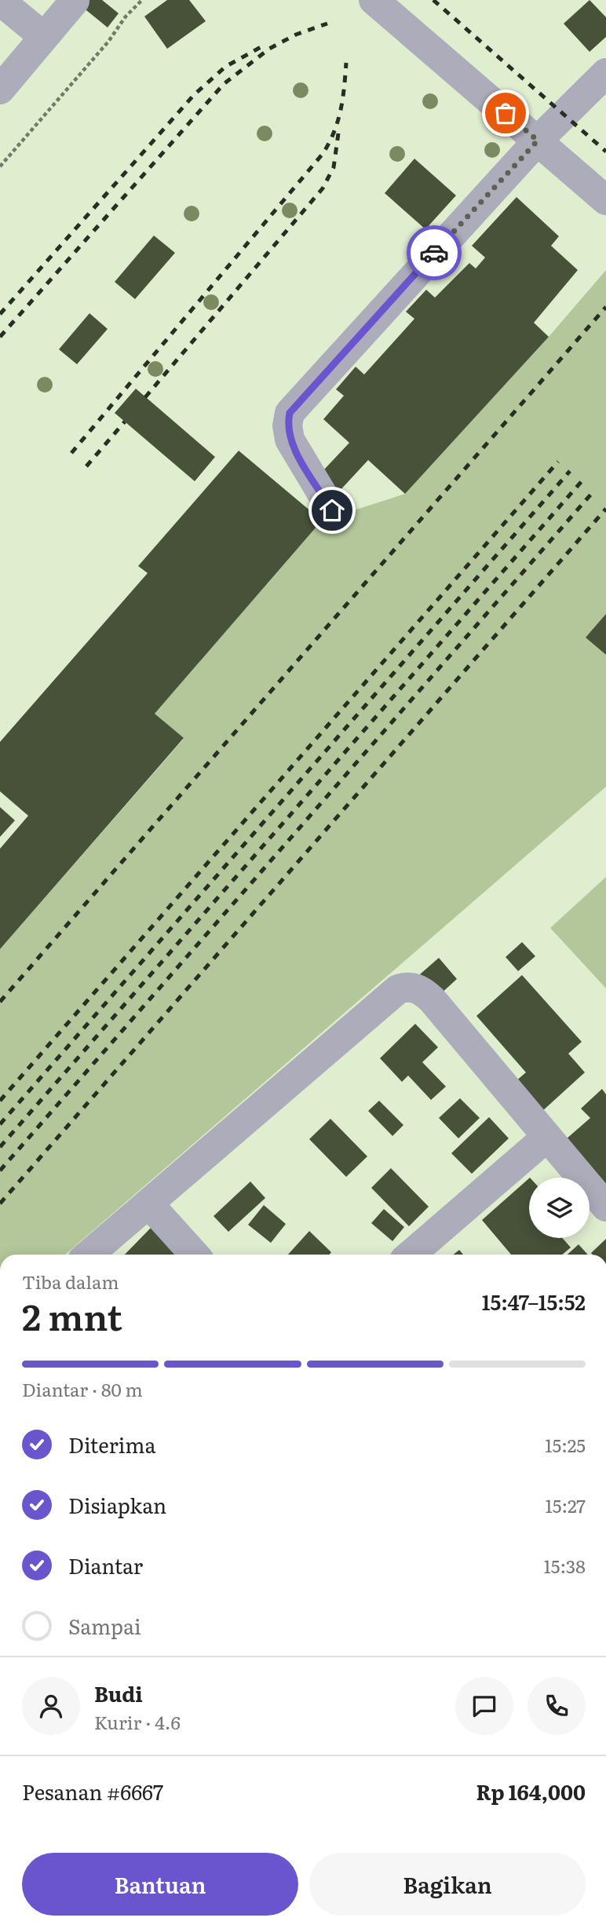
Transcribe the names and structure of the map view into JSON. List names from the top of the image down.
{
  "page": {
    "heading": ["2 mnt", "Tiba dalam", "15:47–15:52"],
    "panel": [
      "Budi",
      "Kurir · 4.6",
      "Pesanan #6667",
      "Rp 164,000"
    ],
    "bar": "Diantar · 80 m",
    "list": [
      ["Diterima", "15:25"],
      ["Disiapkan", "15:27"],
      ["Diantar", "15:38"],
      "Sampai"
    ],
    "buttons": ["Bantuan", "Bagikan"]
  }
}
